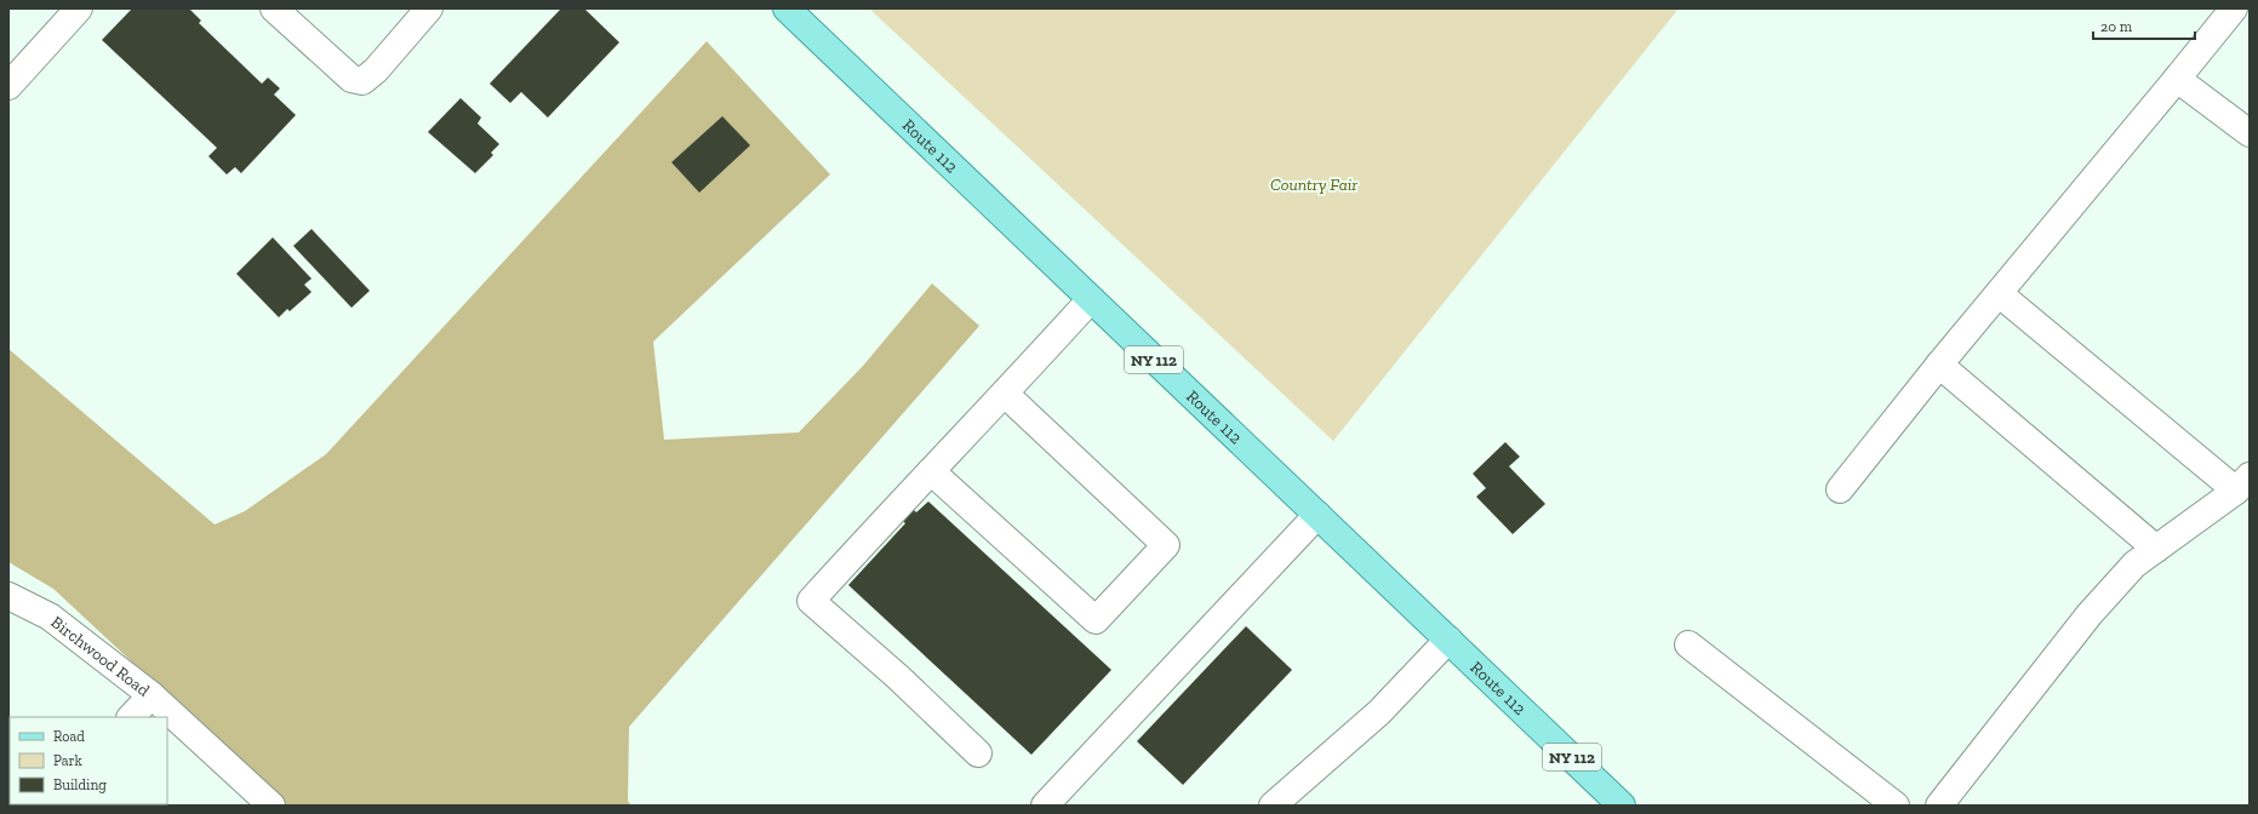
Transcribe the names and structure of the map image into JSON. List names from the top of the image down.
{
  "streets": {
    "main road": ["Route 112", "NY 112"],
    "street": ["Birchwood Road"]
  },
  "parks": ["Country Fair"],
  "legend": ["Road", "Park", "Building"],
  "scale_bar": "20 m"
}
